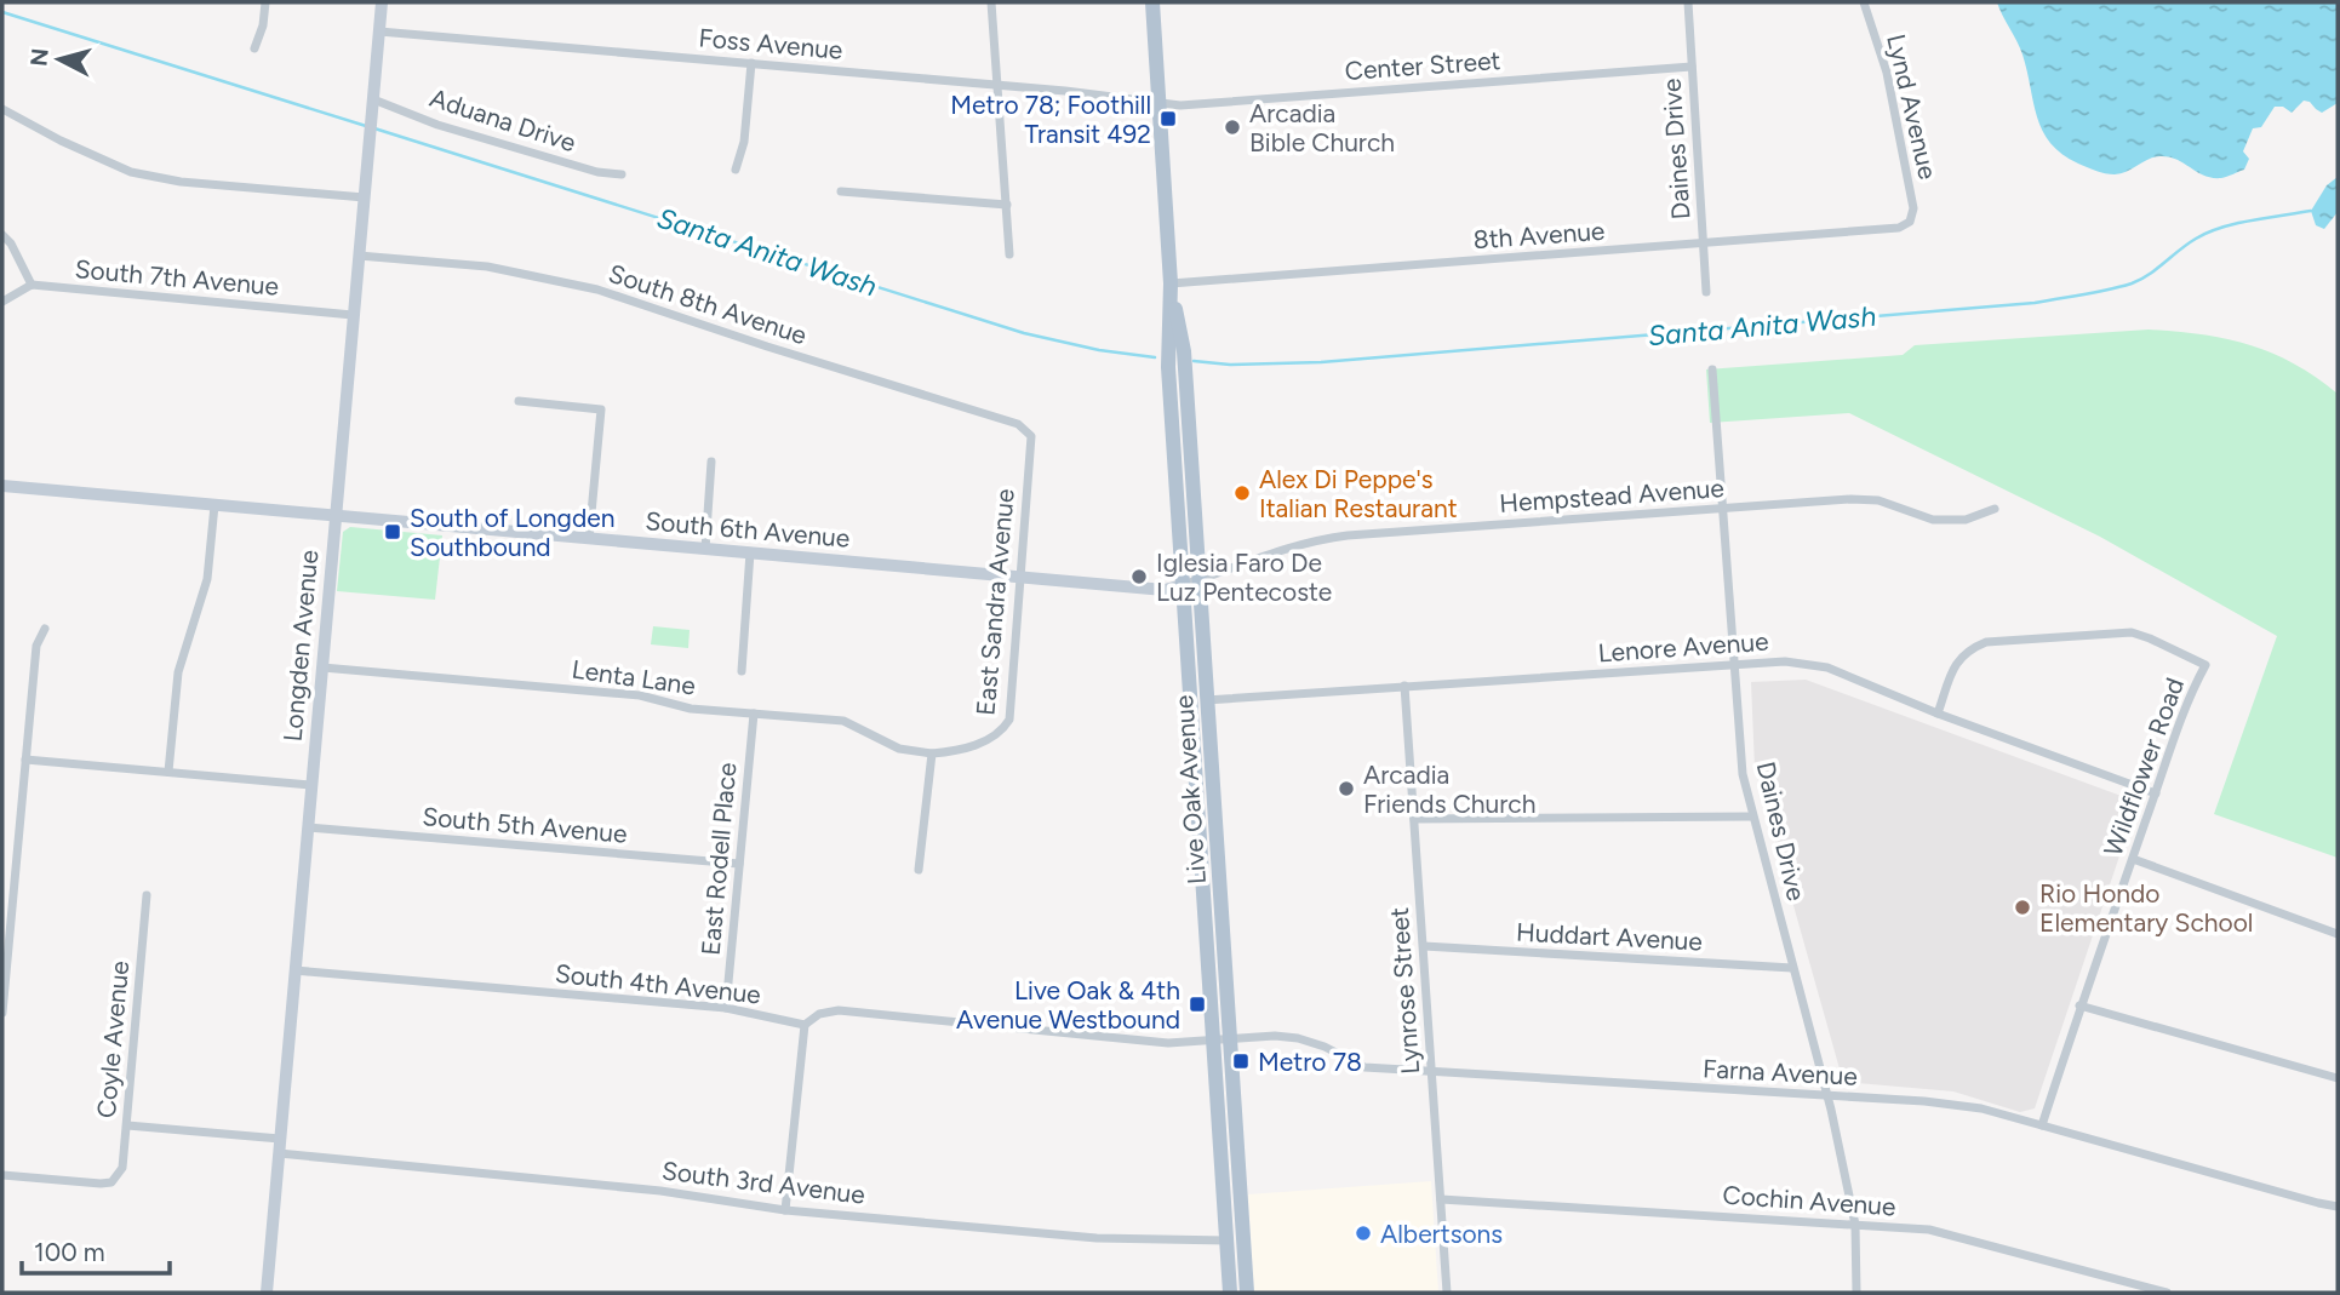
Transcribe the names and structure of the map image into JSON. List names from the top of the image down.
{
  "streets": {
    "main road": ["Live Oak Avenue"],
    "street": [
      "Foss Avenue",
      "Center Street",
      "Lynd Avenue",
      "Aduana Drive",
      "Daines Drive",
      "8th Avenue",
      "South 7th Avenue",
      "South 8th Avenue",
      "Hempstead Avenue",
      "South 6th Avenue",
      "East Sandra Avenue",
      "Longden Avenue",
      "Lenore Avenue",
      "Lenta Lane",
      "Wildflower Road",
      "South 5th Avenue",
      "East Rodell Place",
      "Huddart Avenue",
      "South 4th Avenue",
      "Lynrose Street",
      "Coyle Avenue",
      "Farna Avenue",
      "South 3rd Avenue",
      "Cochin Avenue"
    ]
  },
  "crossings": [
    ["Foss Avenue", "Center Street"],
    ["Foss Avenue", "Longden Avenue"],
    ["Foss Avenue", "Live Oak Avenue"],
    ["Center Street", "Daines Drive"],
    ["Center Street", "Live Oak Avenue"],
    ["Lynd Avenue", "8th Avenue"],
    ["Aduana Drive", "Longden Avenue"],
    ["Daines Drive", "8th Avenue"],
    ["Daines Drive", "Hempstead Avenue"],
    ["Daines Drive", "Lenore Avenue"],
    ["Daines Drive", "Huddart Avenue"],
    ["Daines Drive", "Farna Avenue"],
    ["Daines Drive", "Cochin Avenue"],
    ["8th Avenue", "Live Oak Avenue"],
    ["South 7th Avenue", "Longden Avenue"],
    ["South 8th Avenue", "East Sandra Avenue"],
    ["South 8th Avenue", "Longden Avenue"],
    ["Hempstead Avenue", "South 6th Avenue"],
    ["Hempstead Avenue", "Live Oak Avenue"],
    ["South 6th Avenue", "East Sandra Avenue"],
    ["South 6th Avenue", "Longden Avenue"],
    ["South 6th Avenue", "Live Oak Avenue"],
    ["East Sandra Avenue", "Lenta Lane"],
    ["Longden Avenue", "Lenta Lane"],
    ["Longden Avenue", "South 5th Avenue"],
    ["Longden Avenue", "South 4th Avenue"],
    ["Longden Avenue", "South 3rd Avenue"],
    ["Lenore Avenue", "Wildflower Road"],
    ["Lenore Avenue", "Live Oak Avenue"],
    ["Lenore Avenue", "Lynrose Street"],
    ["Lenta Lane", "East Rodell Place"],
    ["Wildflower Road", "Farna Avenue"],
    ["Live Oak Avenue", "Farna Avenue"],
    ["Live Oak Avenue", "South 3rd Avenue"],
    ["South 5th Avenue", "East Rodell Place"],
    ["East Rodell Place", "South 4th Avenue"],
    ["Huddart Avenue", "Lynrose Street"],
    ["Lynrose Street", "Farna Avenue"],
    ["Lynrose Street", "Cochin Avenue"],
    ["Coyle Avenue", "South 3rd Avenue"]
  ],
  "water": ["Santa Anita Wash"],
  "places": {
    "transit": [
      "Metro 78; Foothill Transit 492",
      "South of Longden Southbound",
      "Live Oak & 4th Avenue Westbound",
      "Metro 78"
    ],
    "other": [
      "Arcadia Bible Church",
      "Alex Di Peppe's Italian Restaurant",
      "Iglesia Faro De Luz Pentecoste",
      "Arcadia Friends Church",
      "Rio Hondo Elementary School",
      "Albertsons"
    ]
  },
  "scale_bar": "100 m",
  "north": "left"
}
